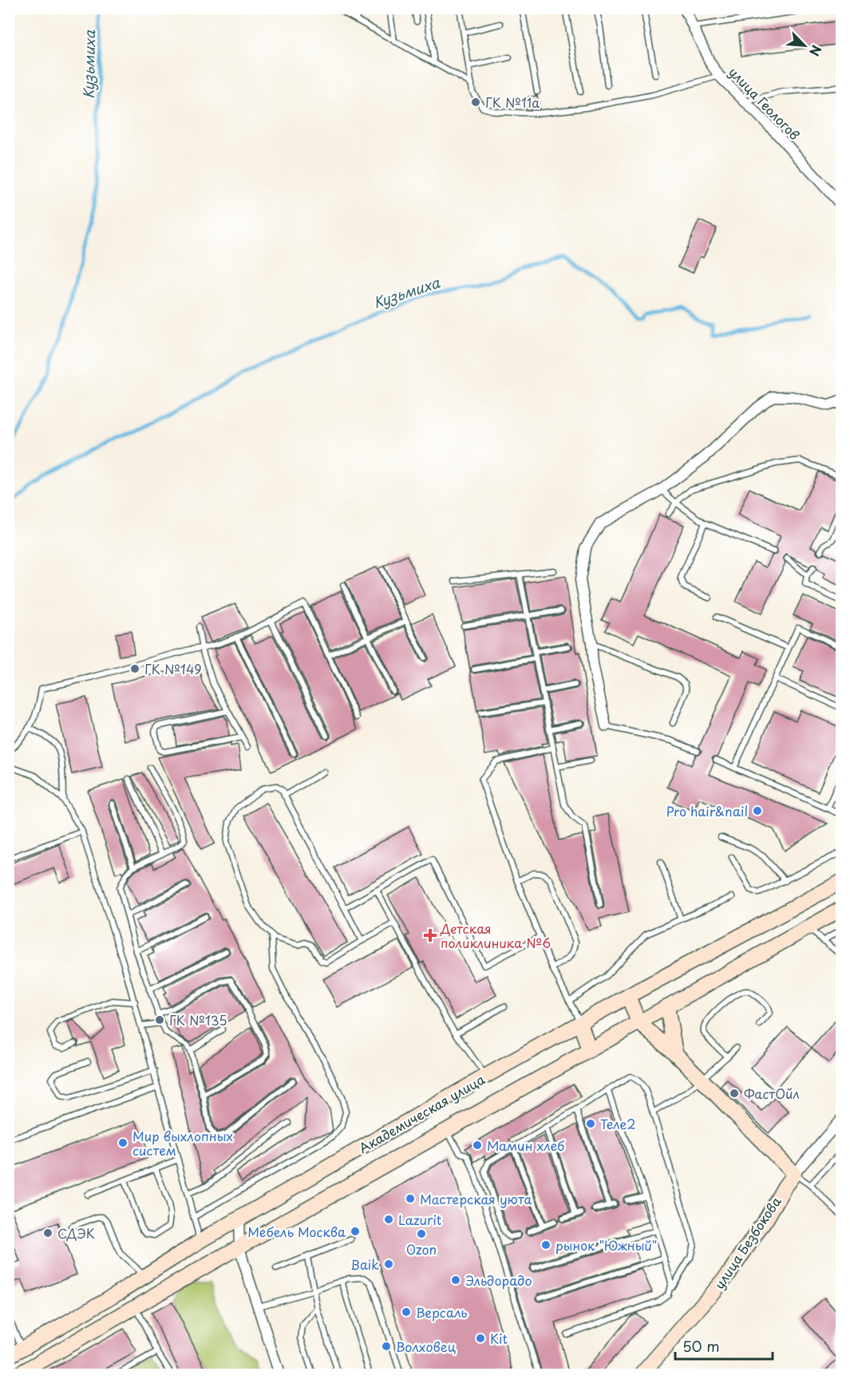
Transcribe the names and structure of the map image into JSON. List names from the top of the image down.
{
  "streets": {
    "main road": ["Академическая улица", "улица Безбокова"],
    "street": ["улица Геологов"]
  },
  "water": ["Кузьмиха"],
  "places": {
    "other": [
      "ГК №11а",
      "ГК №149",
      "Pro hair&nail",
      "ГК №135",
      "ФастОйл",
      "Теле2",
      "Мир выхлопных систем",
      "Мамин хлеб",
      "Мастерская уюта",
      "Lazurit",
      "Мебель Москва",
      "СДЭК",
      "Ozon",
      "рынок \"Южный\"",
      "Baik",
      "Эльдорадо",
      "Версаль",
      "Kit",
      "Волховец"
    ],
    "health": ["Детская поликлиника №6"]
  },
  "scale_bar": "50 m",
  "north": "bottom right"
}
